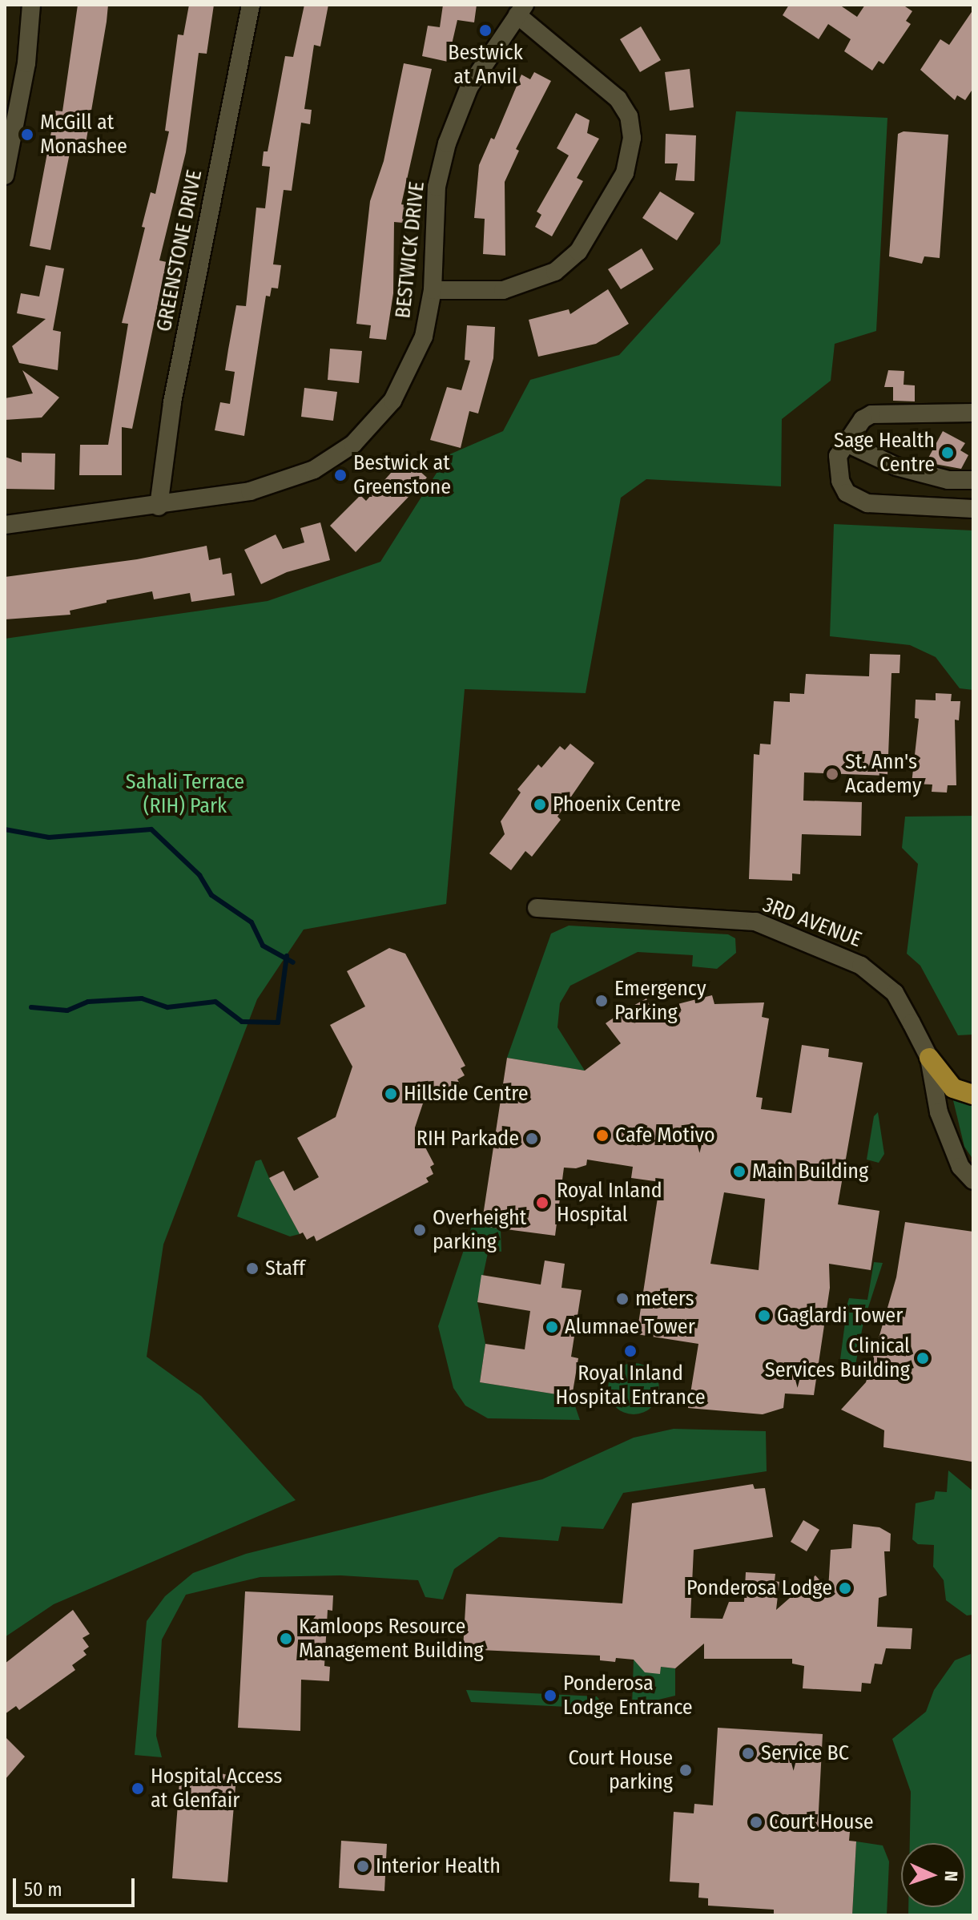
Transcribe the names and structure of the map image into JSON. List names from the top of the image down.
{
  "streets": {
    "street": ["BESTWICK DRIVE", "GREENSTONE DRIVE", "3RD AVENUE"]
  },
  "crossings": [
    ["BESTWICK DRIVE", "GREENSTONE DRIVE"]
  ],
  "parks": ["Sahali Terrace (RIH) Park"],
  "places": [
    "Bestwick at Anvil",
    "McGill at Monashee",
    "Sage Health Centre",
    "Bestwick at Greenstone",
    "St. Ann's Academy",
    "Phoenix Centre",
    "Emergency Parking",
    "Hillside Centre",
    "Cafe Motivo",
    "RIH Parkade",
    "Main Building",
    "Royal Inland Hospital",
    "Overheight parking",
    "Staff",
    "meters",
    "Gaglardi Tower",
    "Alumnae Tower",
    "Royal Inland Hospital Entrance",
    "Clinical Services Building",
    "Ponderosa Lodge",
    "Kamloops Resource Management Building",
    "Ponderosa Lodge Entrance",
    "Service BC",
    "Court House parking",
    "Hospital Access at Glenfair",
    "Court House",
    "Interior Health"
  ],
  "scale_bar": "50 m",
  "north": "right"
}
